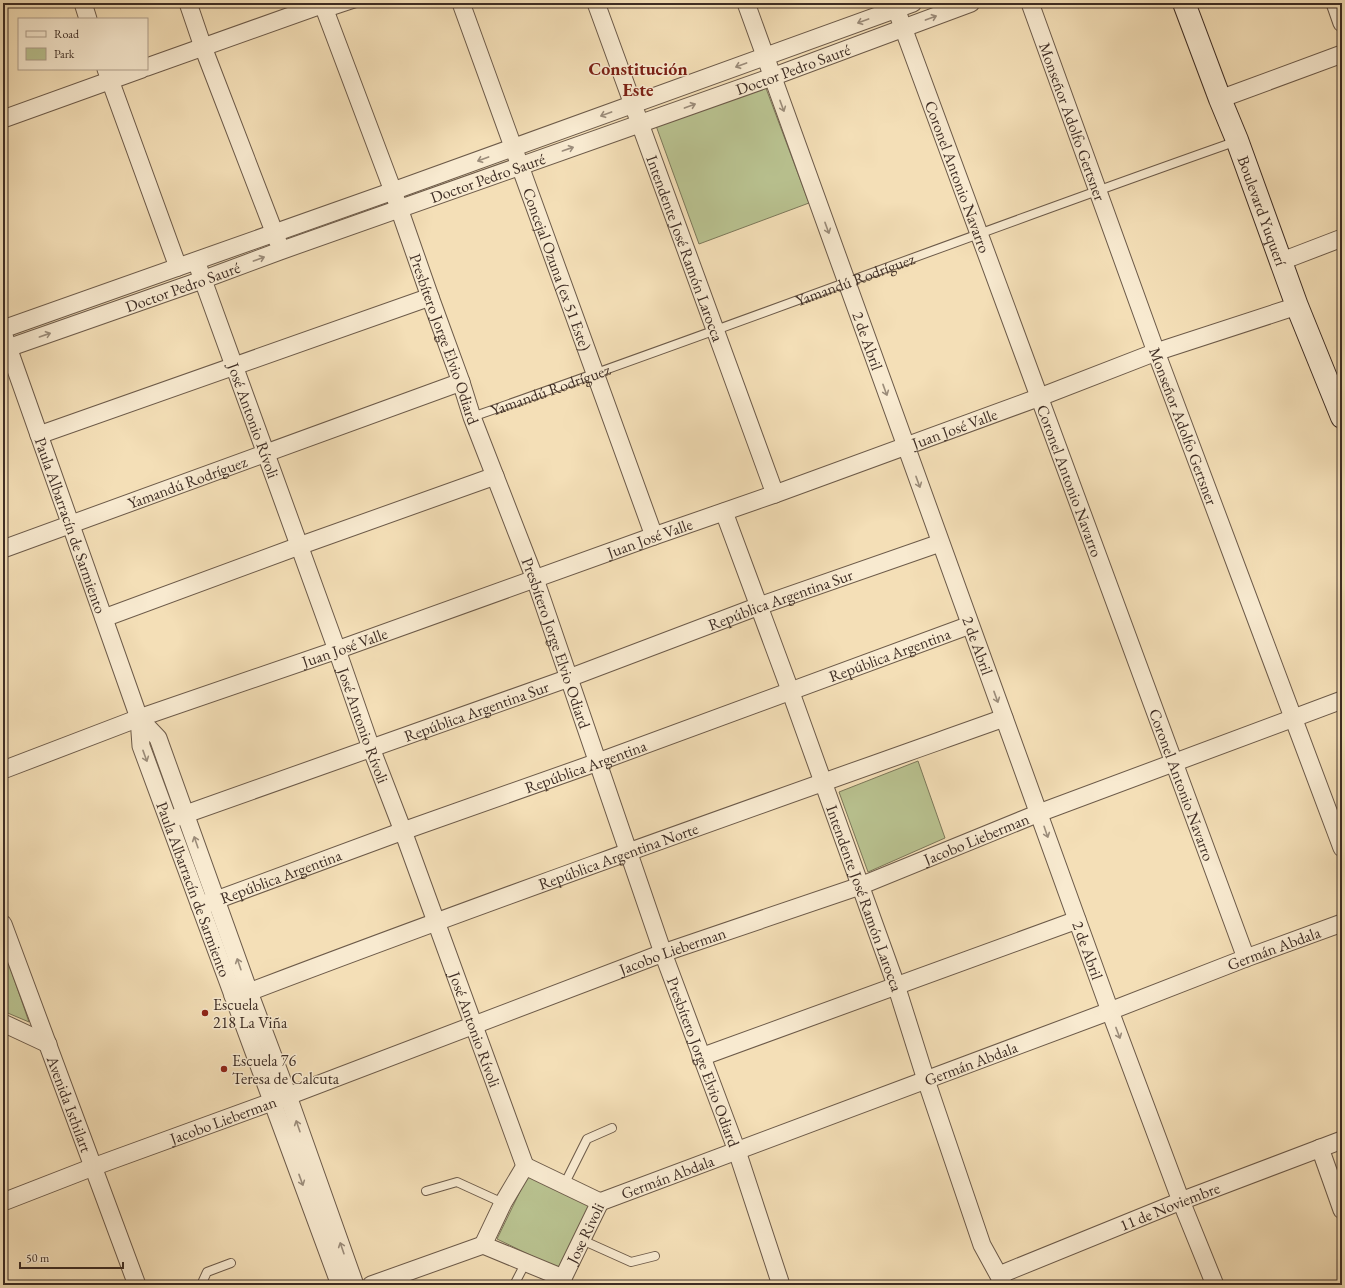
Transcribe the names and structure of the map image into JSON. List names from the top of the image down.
{
  "streets": {
    "street": [
      "Doctor Pedro Sauré",
      "Monseñor Adolfo Gertsner",
      "Coronel Antonio Navarro",
      "Boulevard Yuquerí",
      "Intendente José Ramón Larocca",
      "Concejal Ozuna (ex 51 Este)",
      "Yamandú Rodríguez",
      "Presbítero Jorge Elvio Odiard",
      "2 de Abril",
      "José Antonio Rívoli",
      "Juan José Valle",
      "Paula Albarracín de Sarmiento",
      "República Argentina Sur",
      "República Argentina",
      "Jacobo Lieberman",
      "República Argentina Norte",
      "Germán Abdala",
      "Avenida Isthilart",
      "11 de Noviembre",
      "Jose Rivoli"
    ]
  },
  "crossings": [
    ["Doctor Pedro Sauré", "Coronel Antonio Navarro"],
    ["Doctor Pedro Sauré", "Intendente José Ramón Larocca"],
    ["Doctor Pedro Sauré", "Concejal Ozuna (ex 51 Este)"],
    ["Doctor Pedro Sauré", "Presbítero Jorge Elvio Odiard"],
    ["Doctor Pedro Sauré", "2 de Abril"],
    ["Doctor Pedro Sauré", "José Antonio Rívoli"],
    ["Doctor Pedro Sauré", "Paula Albarracín de Sarmiento"],
    ["Monseñor Adolfo Gertsner", "Yamandú Rodríguez"],
    ["Monseñor Adolfo Gertsner", "Juan José Valle"],
    ["Monseñor Adolfo Gertsner", "Jacobo Lieberman"],
    ["Coronel Antonio Navarro", "Yamandú Rodríguez"],
    ["Coronel Antonio Navarro", "Juan José Valle"],
    ["Coronel Antonio Navarro", "Jacobo Lieberman"],
    ["Coronel Antonio Navarro", "Germán Abdala"],
    ["Boulevard Yuquerí", "Yamandú Rodríguez"],
    ["Boulevard Yuquerí", "Juan José Valle"],
    ["Intendente José Ramón Larocca", "Yamandú Rodríguez"],
    ["Intendente José Ramón Larocca", "Juan José Valle"],
    ["Intendente José Ramón Larocca", "República Argentina Sur"],
    ["Intendente José Ramón Larocca", "República Argentina"],
    ["Intendente José Ramón Larocca", "Jacobo Lieberman"],
    ["Intendente José Ramón Larocca", "República Argentina Norte"],
    ["Intendente José Ramón Larocca", "Germán Abdala"],
    ["Intendente José Ramón Larocca", "11 de Noviembre"],
    ["Concejal Ozuna (ex 51 Este)", "Yamandú Rodríguez"],
    ["Concejal Ozuna (ex 51 Este)", "Juan José Valle"],
    ["Yamandú Rodríguez", "Presbítero Jorge Elvio Odiard"],
    ["Yamandú Rodríguez", "2 de Abril"],
    ["Yamandú Rodríguez", "José Antonio Rívoli"],
    ["Yamandú Rodríguez", "Paula Albarracín de Sarmiento"],
    ["Presbítero Jorge Elvio Odiard", "Juan José Valle"],
    ["Presbítero Jorge Elvio Odiard", "República Argentina Sur"],
    ["Presbítero Jorge Elvio Odiard", "República Argentina"],
    ["Presbítero Jorge Elvio Odiard", "Jacobo Lieberman"],
    ["Presbítero Jorge Elvio Odiard", "República Argentina Norte"],
    ["Presbítero Jorge Elvio Odiard", "Germán Abdala"],
    ["2 de Abril", "Juan José Valle"],
    ["2 de Abril", "República Argentina Sur"],
    ["2 de Abril", "República Argentina"],
    ["2 de Abril", "Jacobo Lieberman"],
    ["2 de Abril", "República Argentina Norte"],
    ["2 de Abril", "Germán Abdala"],
    ["2 de Abril", "11 de Noviembre"],
    ["José Antonio Rívoli", "Juan José Valle"],
    ["José Antonio Rívoli", "República Argentina Sur"],
    ["José Antonio Rívoli", "República Argentina"],
    ["José Antonio Rívoli", "Jacobo Lieberman"],
    ["José Antonio Rívoli", "República Argentina Norte"],
    ["José Antonio Rívoli", "Jose Rivoli"],
    ["Juan José Valle", "Paula Albarracín de Sarmiento"],
    ["Paula Albarracín de Sarmiento", "República Argentina Sur"],
    ["Paula Albarracín de Sarmiento", "República Argentina"],
    ["Paula Albarracín de Sarmiento", "Jacobo Lieberman"],
    ["Paula Albarracín de Sarmiento", "República Argentina Norte"],
    ["Jacobo Lieberman", "Avenida Isthilart"],
    ["Germán Abdala", "Jose Rivoli"]
  ],
  "one_way": ["2 de Abril"],
  "districts": ["Constitución Este"],
  "places": ["Escuela 218 La Viña", "Escuela 76 Teresa de Calcuta"],
  "legend": ["Road", "Park"],
  "scale_bar": "50 m"
}
